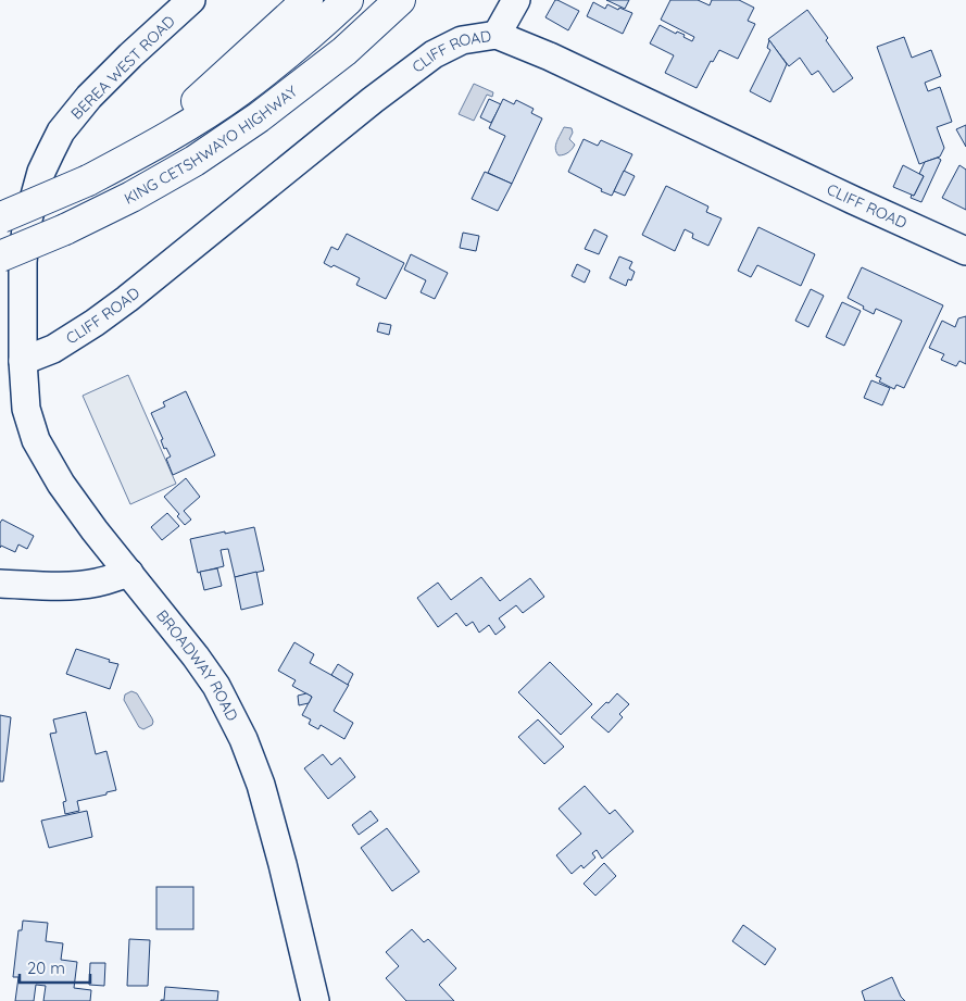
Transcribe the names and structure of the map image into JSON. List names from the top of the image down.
{
  "streets": {
    "highway": ["KING CETSHWAYO HIGHWAY"],
    "street": ["CLIFF ROAD", "BEREA WEST ROAD", "BROADWAY ROAD"]
  },
  "crossings": [
    ["CLIFF ROAD", "BEREA WEST ROAD"],
    ["CLIFF ROAD", "BROADWAY ROAD"],
    ["BEREA WEST ROAD", "BROADWAY ROAD"]
  ],
  "scale_bar": "20 m"
}
